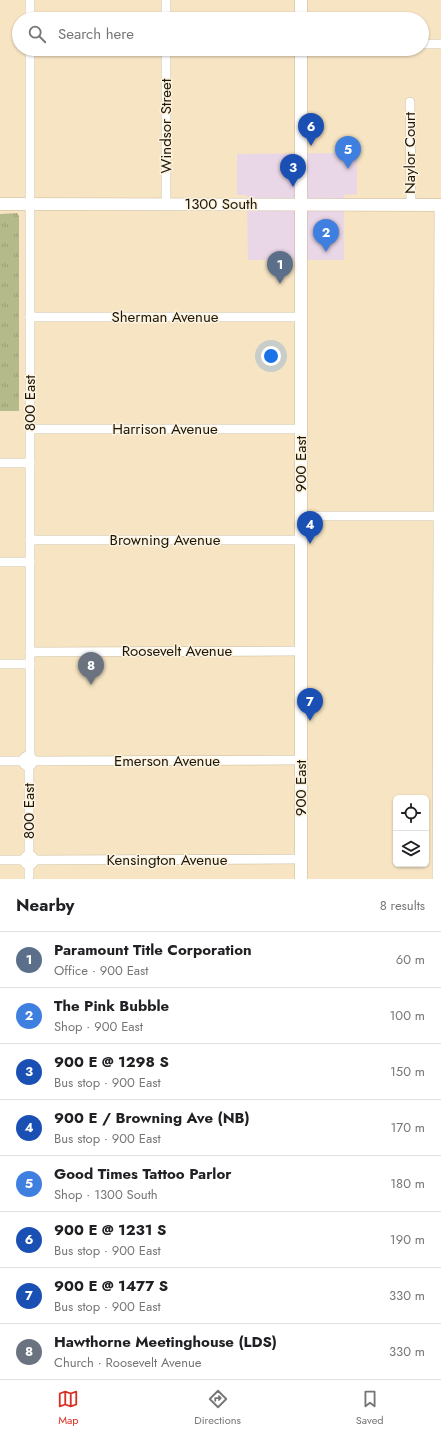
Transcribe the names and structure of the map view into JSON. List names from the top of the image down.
{
  "streets": {
    "street": [
      "Windsor Street",
      "Naylor Court",
      "1300 South",
      "Sherman Avenue",
      "800 East",
      "Harrison Avenue",
      "900 East",
      "Browning Avenue",
      "Roosevelt Avenue",
      "Emerson Avenue",
      "Kensington Avenue"
    ]
  },
  "crossings": [
    ["Windsor Street", "1300 South"],
    ["Naylor Court", "1300 South"],
    ["1300 South", "800 East"],
    ["1300 South", "900 East"],
    ["Sherman Avenue", "800 East"],
    ["Sherman Avenue", "900 East"],
    ["800 East", "Harrison Avenue"],
    ["800 East", "Browning Avenue"],
    ["800 East", "Roosevelt Avenue"],
    ["800 East", "Emerson Avenue"],
    ["800 East", "Kensington Avenue"],
    ["Harrison Avenue", "900 East"],
    ["900 East", "Browning Avenue"],
    ["900 East", "Roosevelt Avenue"],
    ["900 East", "Emerson Avenue"],
    ["900 East", "Kensington Avenue"]
  ],
  "page": {
    "search": "Search here",
    "pins": [
      "6",
      "5",
      "3",
      "2",
      "1",
      "4",
      "8",
      "7"
    ],
    "heading": ["Nearby", "8 results"],
    "list": [
      {
        "mark": "1",
        "name": "Paramount Title Corporation",
        "note": "Office · 900 East",
        "value": "60 m"
      },
      {
        "mark": "2",
        "name": "The Pink Bubble",
        "note": "Shop · 900 East",
        "value": "100 m"
      },
      {
        "mark": "3",
        "name": "900 E @ 1298 S",
        "note": "Bus stop · 900 East",
        "value": "150 m"
      },
      {
        "mark": "4",
        "name": "900 E / Browning Ave (NB)",
        "note": "Bus stop · 900 East",
        "value": "170 m"
      },
      {
        "mark": "5",
        "name": "Good Times Tattoo Parlor",
        "note": "Shop · 1300 South",
        "value": "180 m"
      },
      {
        "mark": "6",
        "name": "900 E @ 1231 S",
        "note": "Bus stop · 900 East",
        "value": "190 m"
      },
      {
        "mark": "7",
        "name": "900 E @ 1477 S",
        "note": "Bus stop · 900 East",
        "value": "330 m"
      },
      {
        "mark": "8",
        "name": "Hawthorne Meetinghouse (LDS)",
        "note": "Church · Roosevelt Avenue",
        "value": "330 m"
      }
    ],
    "nav": ["Map", "Directions", "Saved"]
  }
}
